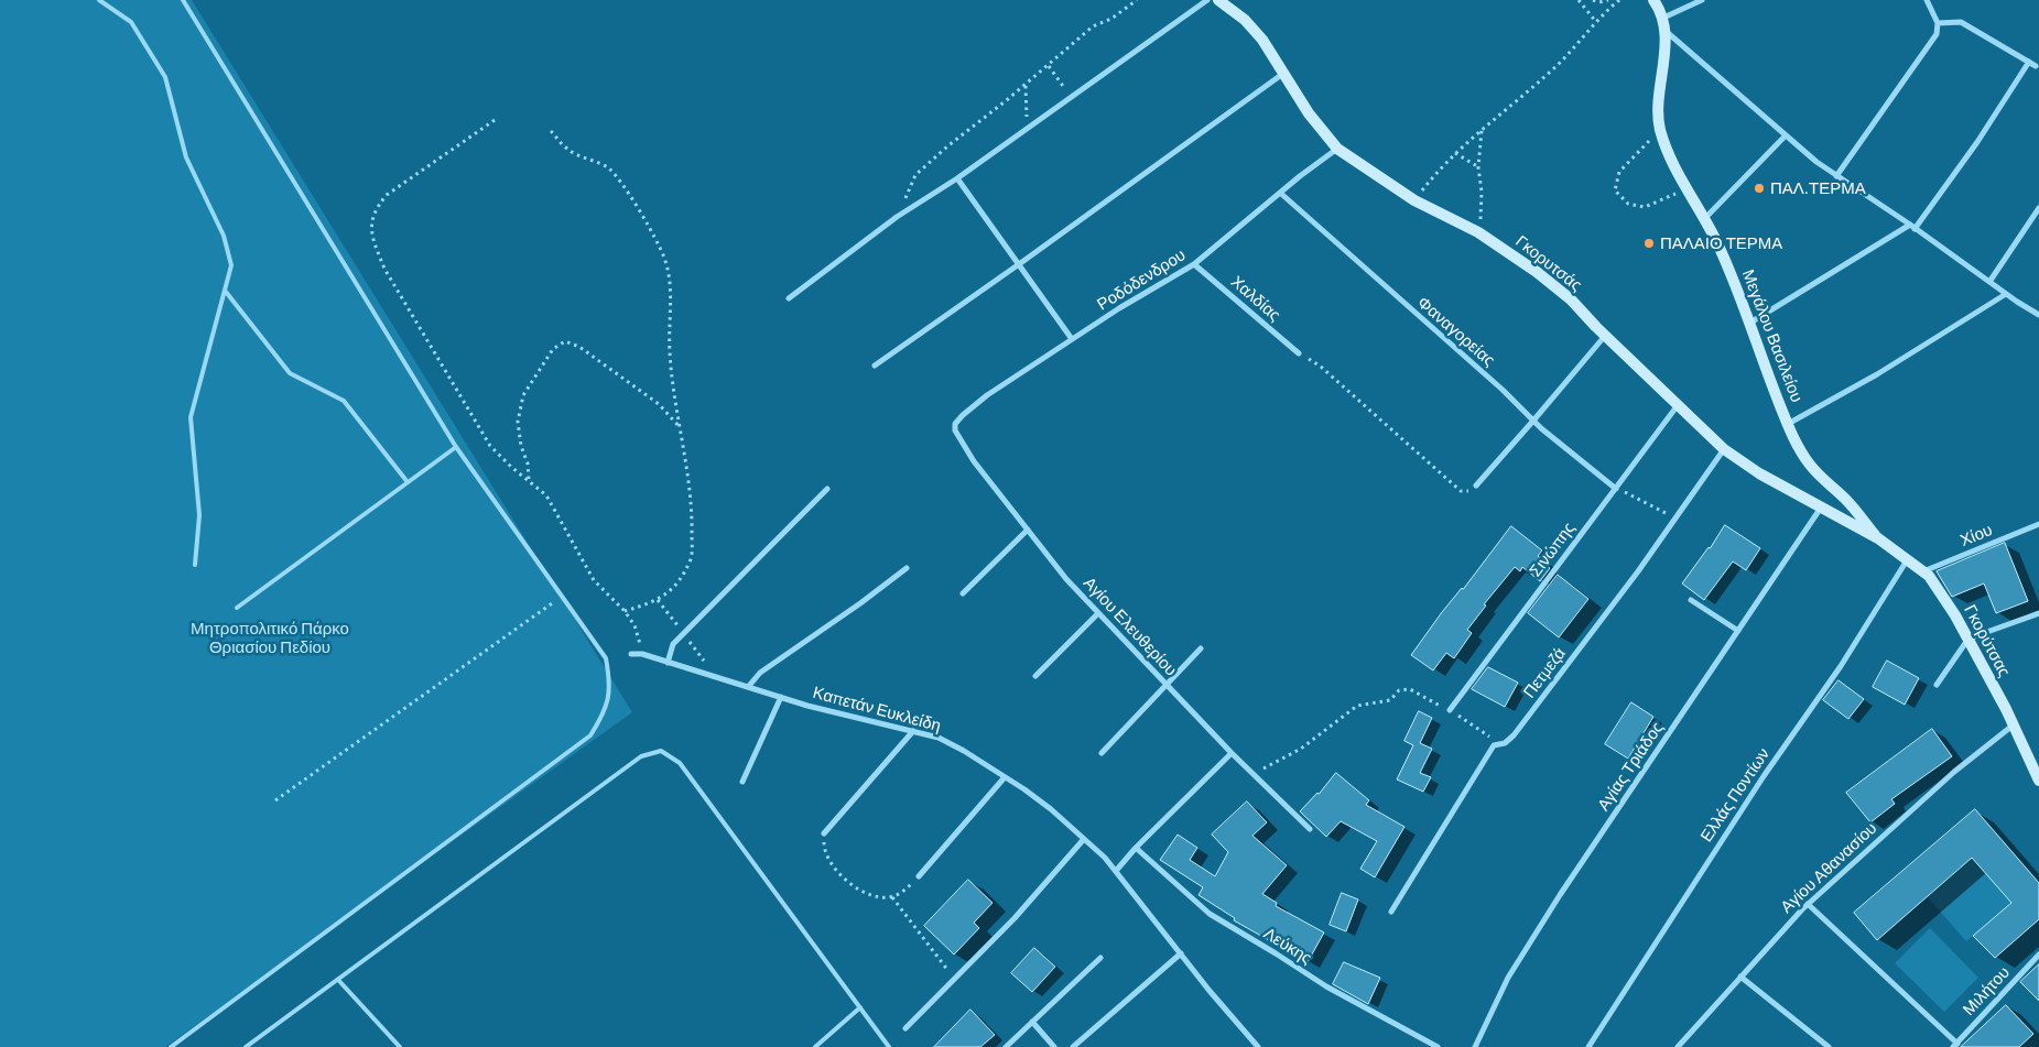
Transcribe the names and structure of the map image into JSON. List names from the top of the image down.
{
  "streets": {
    "main road": ["Γκορυτσάς", "Μεγάλου Βασιλείου", "Γκορύτσας"],
    "street": [
      "Ροδόδενδρου",
      "Χαλδίας",
      "Φαναγορείας",
      "Χίου",
      "Σινώπης",
      "Αγίου Ελευθερίου",
      "Πετμεζά",
      "Καπετάν Ευκλείδη",
      "Αγίας Τριάδος",
      "Ελλάς Ποντίων",
      "Αγίου Αθανασίου",
      "Λεύκης",
      "Μιλήτου"
    ]
  },
  "crossings": [
    ["Γκορυτσάς", "Ροδόδενδρου"],
    ["Γκορυτσάς", "Μεγάλου Βασιλείου"],
    ["Γκορυτσάς", "Σινώπης"],
    ["Γκορυτσάς", "Γκορύτσας"],
    ["Γκορυτσάς", "Πετμεζά"],
    ["Γκορυτσάς", "Αγίας Τριάδος"],
    ["Ροδόδενδρου", "Χαλδίας"],
    ["Ροδόδενδρου", "Φαναγορείας"],
    ["Ροδόδενδρου", "Αγίου Ελευθερίου"],
    ["Φαναγορείας", "Σινώπης"],
    ["Μεγάλου Βασιλείου", "Γκορύτσας"],
    ["Χίου", "Γκορύτσας"],
    ["Γκορύτσας", "Ελλάς Ποντίων"],
    ["Γκορύτσας", "Αγίου Αθανασίου"]
  ],
  "parks": ["Μητροπολιτικό Πάρκο Θριασίου Πεδίου"],
  "places": ["ΠΑΛ.ΤΕΡΜΑ", "ΠΑΛΑΙΟ ΤΕΡΜΑ"]
}
